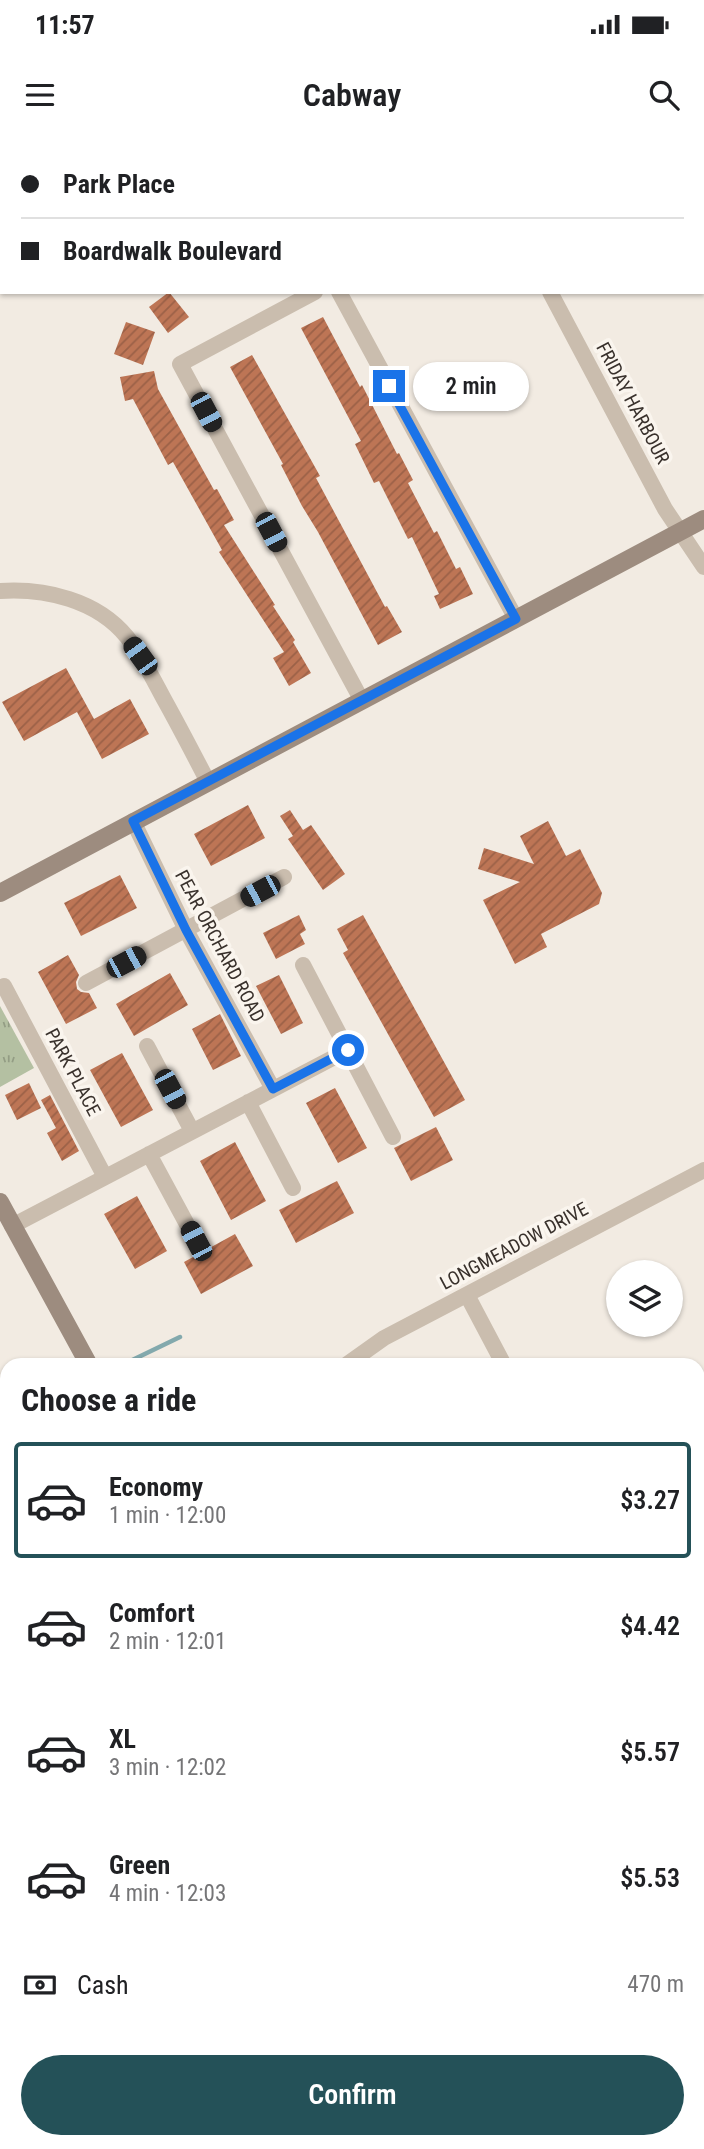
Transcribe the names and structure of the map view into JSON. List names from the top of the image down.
{
  "streets": {
    "street": [
      "FRIDAY HARBOUR",
      "PEAR ORCHARD ROAD",
      "PARK PLACE",
      "LONGMEADOW DRIVE"
    ]
  },
  "page": {
    "status": "11:57",
    "header": "Cabway",
    "banner": ["Park Place", "Boardwalk Boulevard"],
    "bubble": "2 min",
    "heading": "Choose a ride",
    "list": [
      {
        "name": "Economy",
        "note": "1 min · 12:00",
        "value": "$3.27"
      },
      {
        "name": "Comfort",
        "note": "2 min · 12:01",
        "value": "$4.42"
      },
      {
        "name": "XL",
        "note": "3 min · 12:02",
        "value": "$5.57"
      },
      {
        "name": "Green",
        "note": "4 min · 12:03",
        "value": "$5.53"
      }
    ],
    "pay": ["Cash", "470 m"],
    "buttons": "Confirm"
  }
}
